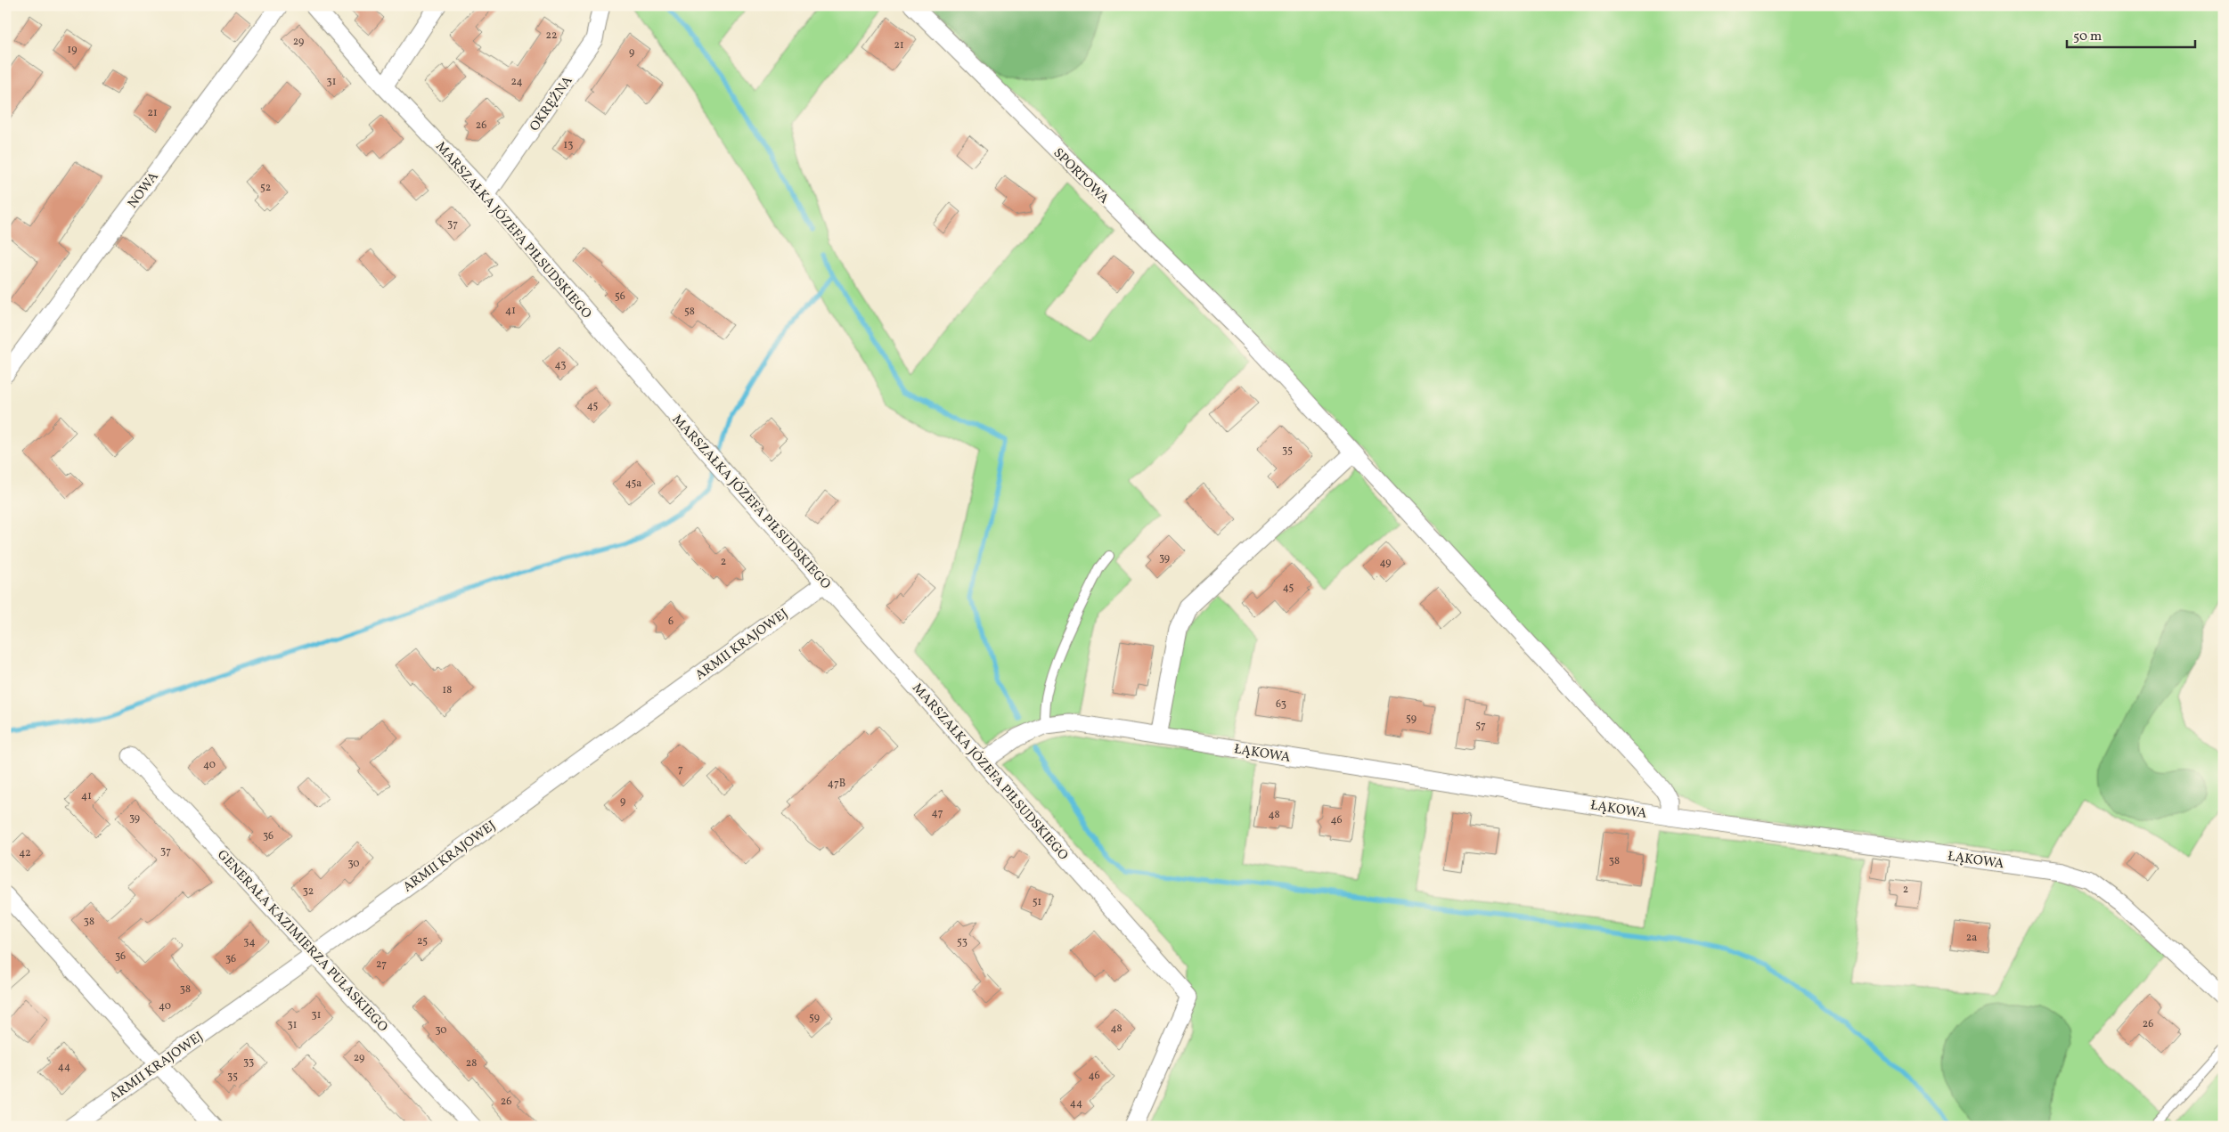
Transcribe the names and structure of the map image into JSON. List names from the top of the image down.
{
  "streets": {
    "street": [
      "OKRĘŻNA",
      "SPORTOWA",
      "NOWA",
      "MARSZAŁKA JÓZEFA PIŁSUDSKIEGO",
      "ARMII KRAJOWEJ",
      "ŁĄKOWA",
      "GENERAŁA KAZIMIERZA PUŁASKIEGO"
    ]
  },
  "crossings": [
    ["OKRĘŻNA", "MARSZAŁKA JÓZEFA PIŁSUDSKIEGO"],
    ["SPORTOWA", "ŁĄKOWA"],
    ["MARSZAŁKA JÓZEFA PIŁSUDSKIEGO", "ARMII KRAJOWEJ"],
    ["MARSZAŁKA JÓZEFA PIŁSUDSKIEGO", "ŁĄKOWA"],
    ["ARMII KRAJOWEJ", "GENERAŁA KAZIMIERZA PUŁASKIEGO"]
  ],
  "house_numbers": [
    "22",
    "29",
    "21",
    "19",
    "9",
    "31",
    "24",
    "21",
    "26",
    "13",
    "52",
    "37",
    "56",
    "41",
    "58",
    "43",
    "45",
    "35",
    "45a",
    "39",
    "2",
    "49",
    "45",
    "6",
    "18",
    "63",
    "59",
    "57",
    "40",
    "7",
    "47B",
    "41",
    "9",
    "47",
    "48",
    "39",
    "46",
    "36",
    "37",
    "42",
    "38",
    "30",
    "2",
    "32",
    "51",
    "38",
    "2a",
    "25",
    "34",
    "53",
    "36",
    "36",
    "27",
    "38",
    "40",
    "31",
    "59",
    "26",
    "31",
    "48",
    "30",
    "29",
    "33",
    "28",
    "44",
    "46",
    "35",
    "26",
    "44"
  ],
  "scale_bar": "50 m"
}
